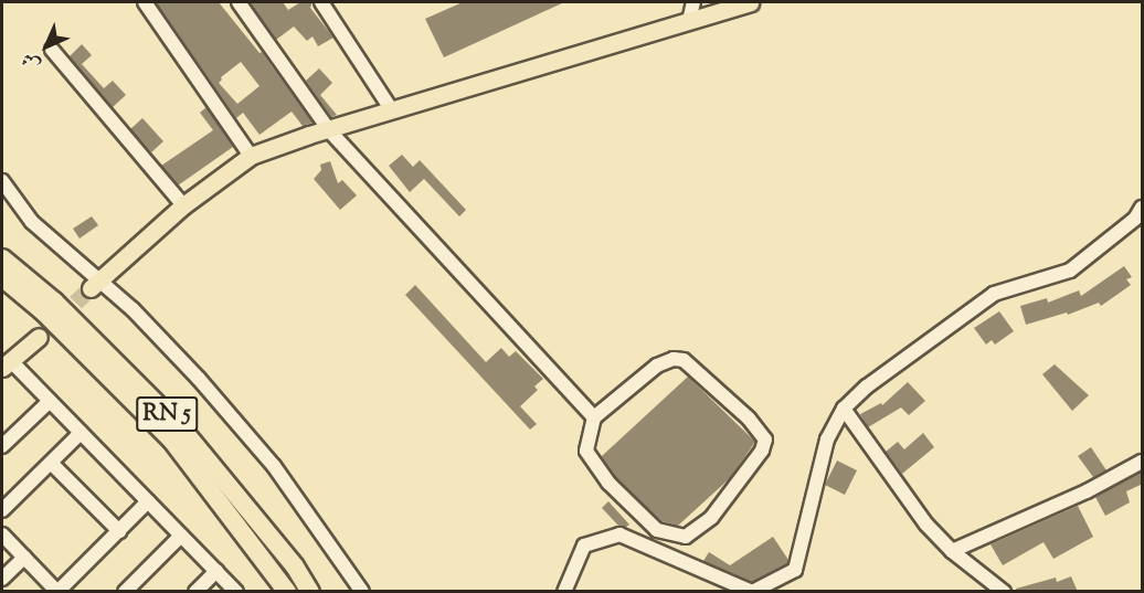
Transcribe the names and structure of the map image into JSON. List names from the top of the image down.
{
  "streets": {
    "highway": ["RN 5"]
  },
  "north": "bottom left"
}
